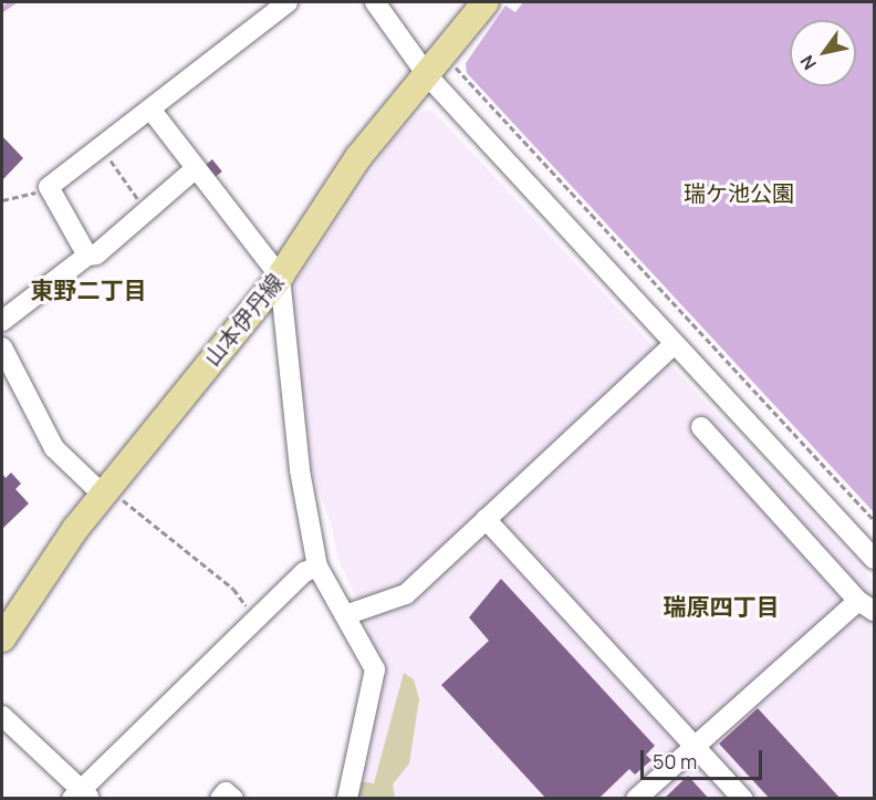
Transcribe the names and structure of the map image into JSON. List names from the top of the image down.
{
  "streets": {
    "main road": ["山本伊丹線"]
  },
  "districts": ["東野二丁目", "瑞原四丁目"],
  "parks": ["瑞ケ池公園"],
  "scale_bar": "50 m",
  "north": "bottom left"
}
